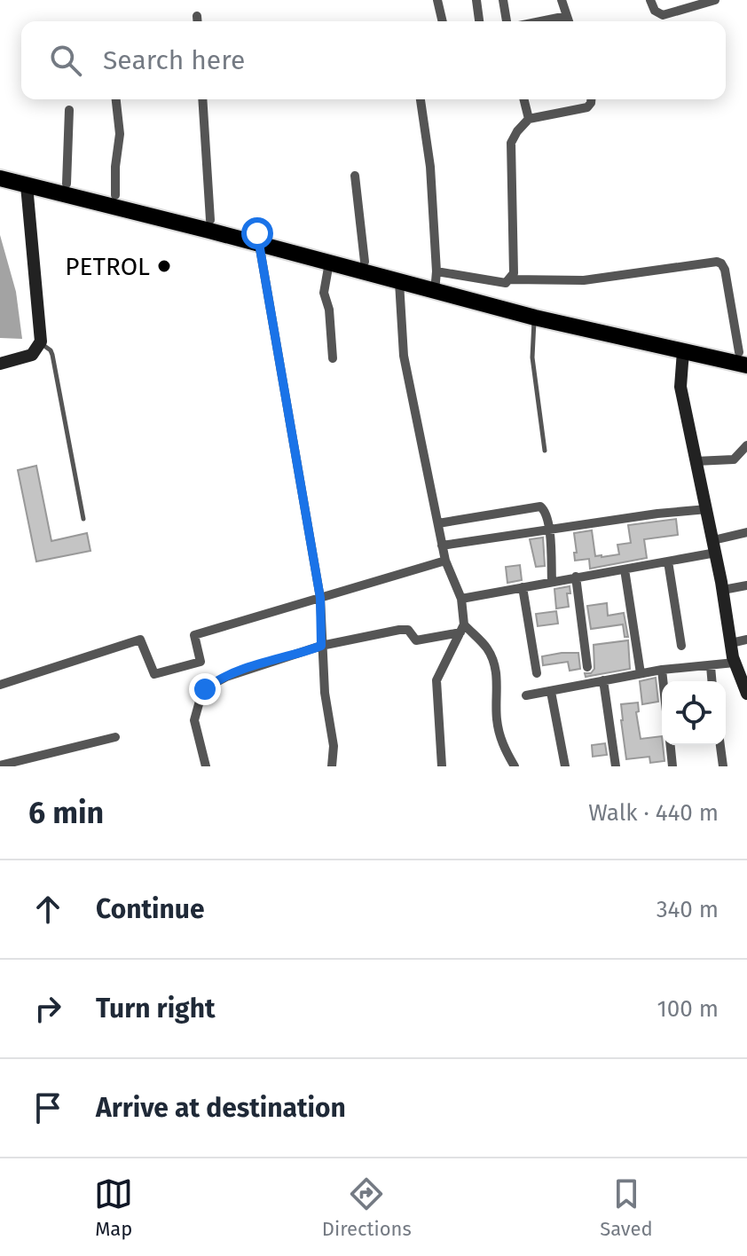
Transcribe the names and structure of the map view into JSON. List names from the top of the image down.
{
  "places": ["PETROL"],
  "page": {
    "search": "Search here",
    "heading": ["6 min", "Walk · 440 m"],
    "list": [
      ["Continue", "340 m"],
      ["Turn right", "100 m"],
      "Arrive at destination"
    ],
    "nav": ["Map", "Directions", "Saved"]
  }
}
